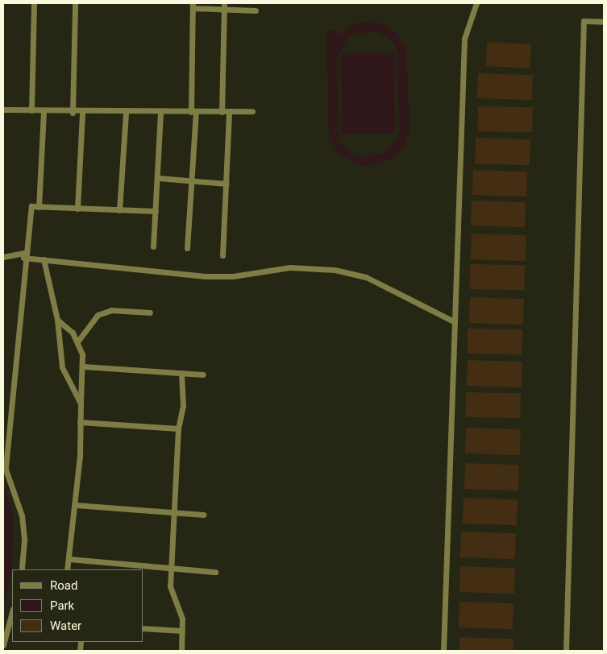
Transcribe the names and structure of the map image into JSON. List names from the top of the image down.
{
  "legend": ["Road", "Park", "Water"]
}
